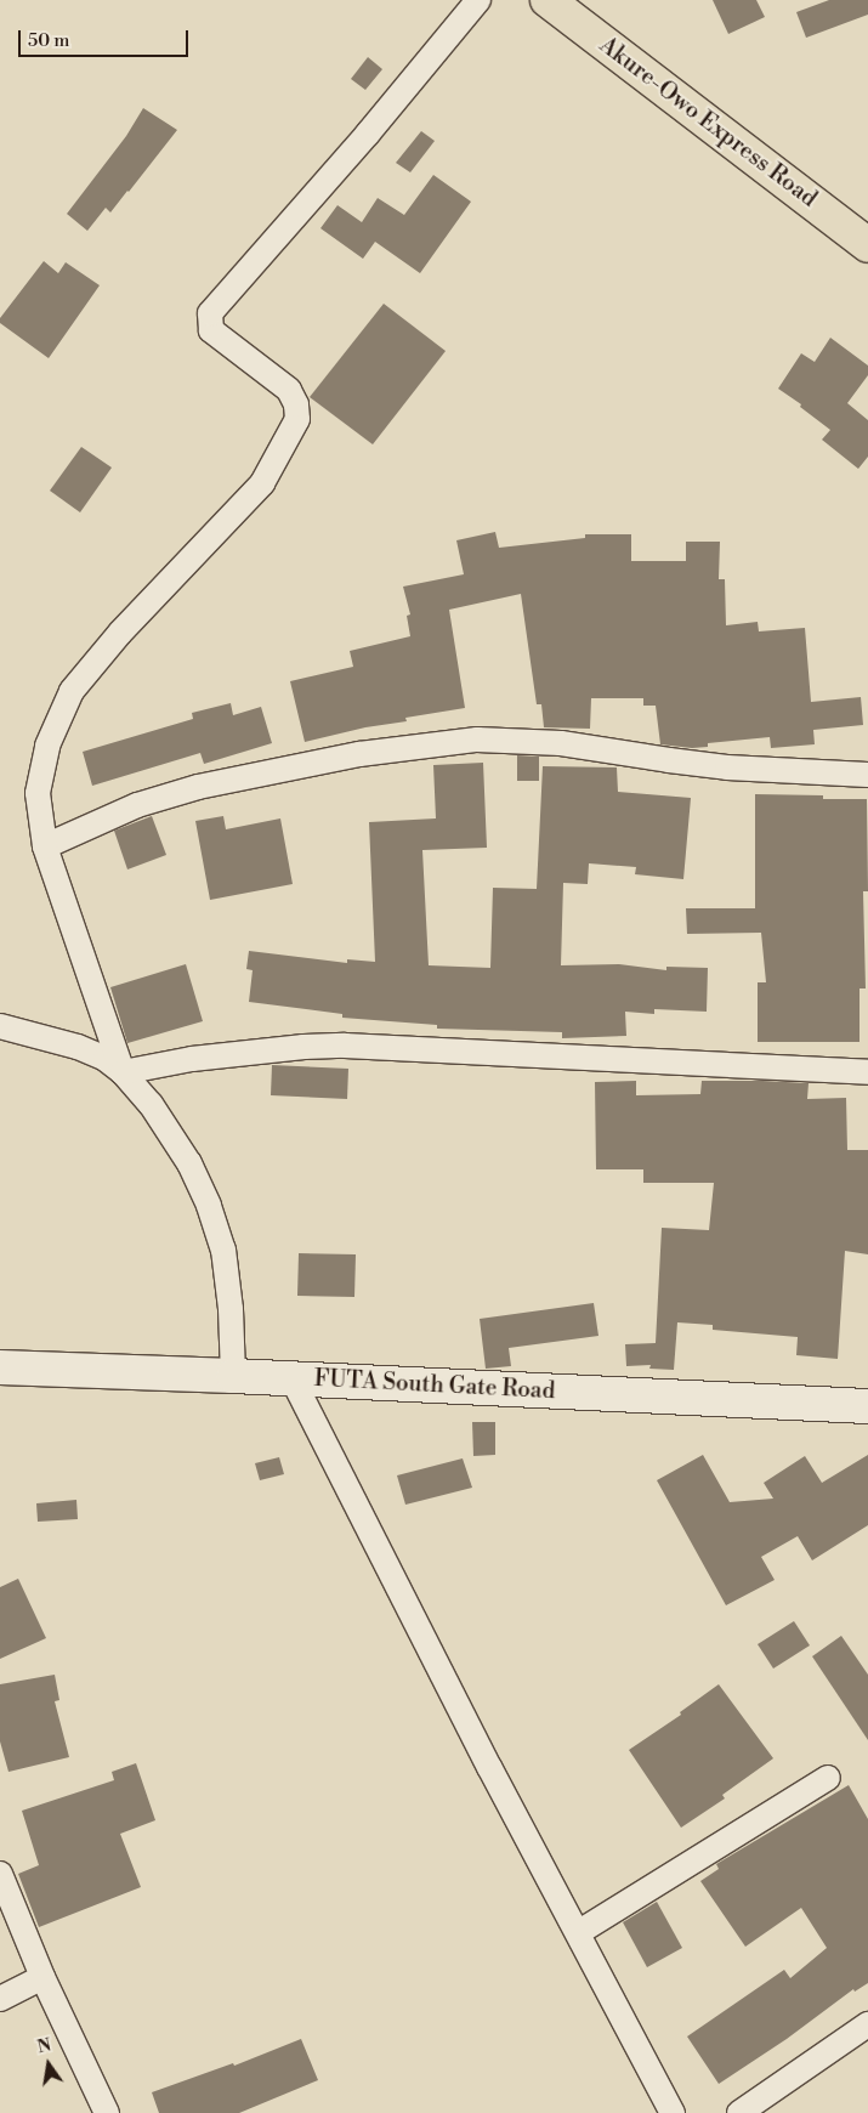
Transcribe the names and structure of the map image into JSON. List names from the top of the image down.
{
  "streets": {
    "highway": ["Akure-Owo Express Road"],
    "main road": ["FUTA South Gate Road"]
  },
  "scale_bar": "50 m",
  "north": "top"
}
